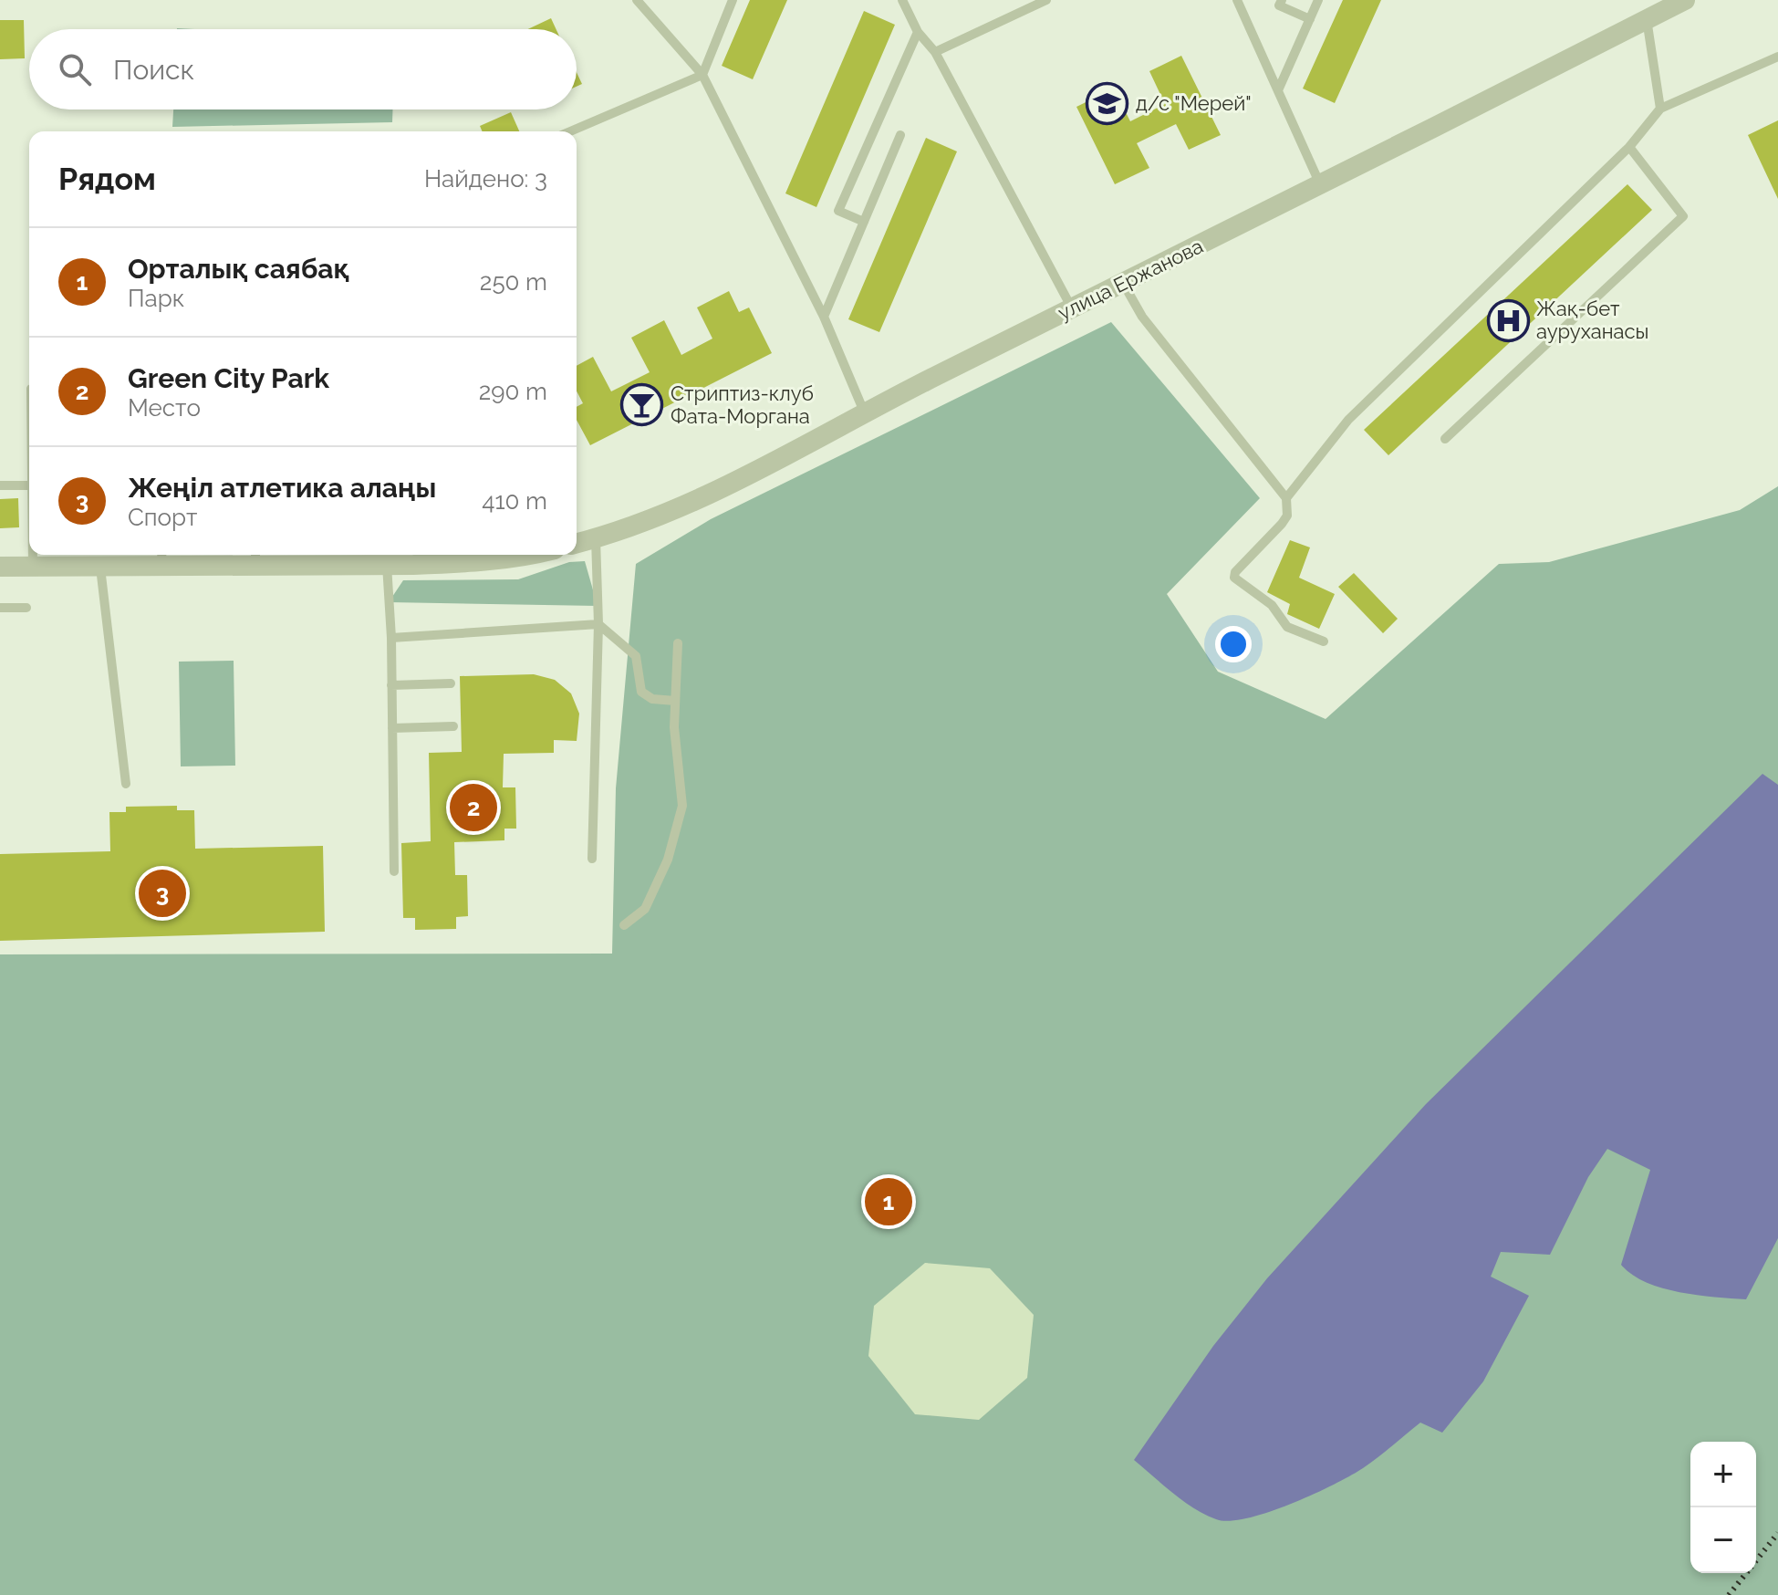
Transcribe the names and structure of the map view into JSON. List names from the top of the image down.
{
  "streets": {
    "street": ["улица Ержанова"]
  },
  "places": {
    "school or university": ["д/с \"Мерей\""],
    "hospital": ["Жақ-бет ауруханасы"],
    "bar": ["Стриптиз-клуб Фата-Моргана"]
  },
  "page": {
    "search": "Поиск",
    "heading": ["Рядом", "Найдено: 3"],
    "list": [
      {
        "mark": "1",
        "name": "Орталық саябақ",
        "note": "Парк",
        "value": "250 m"
      },
      {
        "mark": "2",
        "name": "Green City Park",
        "note": "Место",
        "value": "290 m"
      },
      {
        "mark": "3",
        "name": "Жеңіл атлетика алаңы",
        "note": "Спорт",
        "value": "410 m"
      }
    ],
    "pins": ["2", "3", "1"],
    "map_buttons": ["+", "−"]
  }
}
